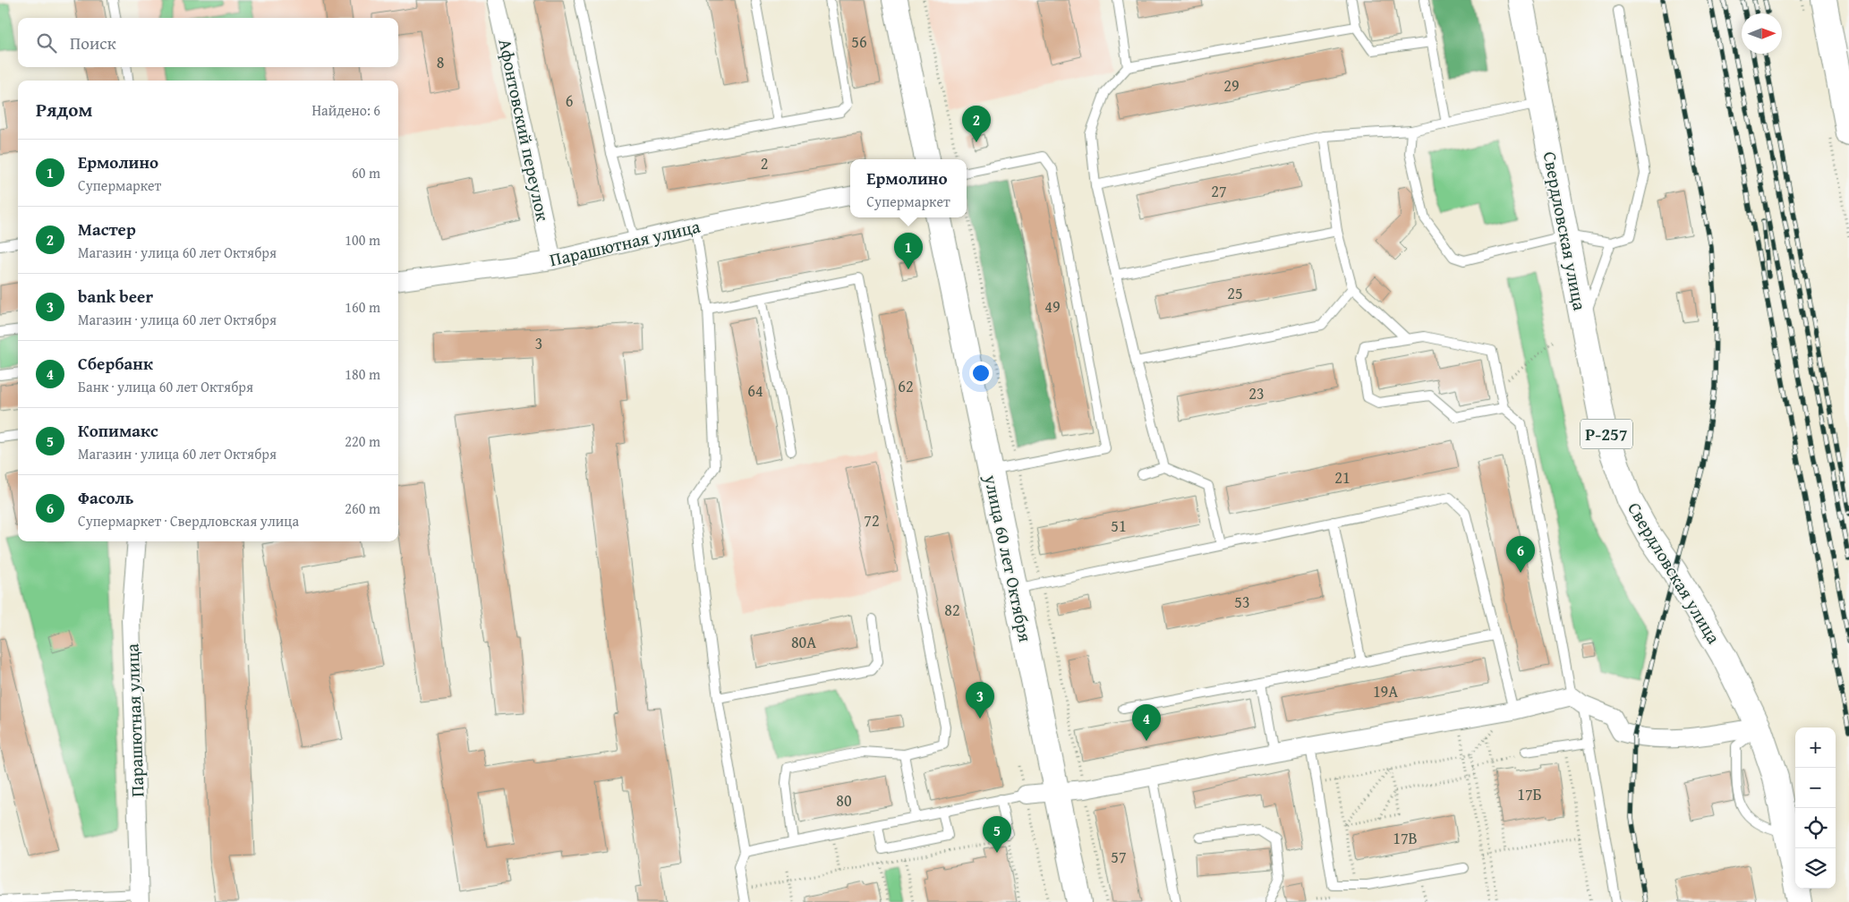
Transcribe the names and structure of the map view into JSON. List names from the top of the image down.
{
  "streets": {
    "main road": ["Свердловская улица", "Р-257", "улица 60 лет Октября"],
    "street": ["Афонтовский переулок", "Парашютная улица"]
  },
  "crossings": [
    ["Афонтовский переулок", "Парашютная улица"]
  ],
  "house_numbers": [
    "56",
    "8",
    "29",
    "6",
    "2",
    "27",
    "25",
    "49",
    "3",
    "62",
    "64",
    "23",
    "21",
    "72",
    "51",
    "53",
    "82",
    "80А",
    "19А",
    "17Б",
    "80",
    "17В",
    "57"
  ],
  "north": "right",
  "page": {
    "search": "Поиск",
    "heading": ["Рядом", "Найдено: 6"],
    "pins": [
      "2",
      "1",
      "6",
      "3",
      "4",
      "5"
    ],
    "list": [
      {
        "mark": "1",
        "name": "Ермолино",
        "note": "Супермаркет",
        "value": "60 m"
      },
      {
        "mark": "2",
        "name": "Мастер",
        "note": "Магазин · улица 60 лет Октября",
        "value": "100 m"
      },
      {
        "mark": "3",
        "name": "bank beer",
        "note": "Магазин · улица 60 лет Октября",
        "value": "160 m"
      },
      {
        "mark": "4",
        "name": "Сбербанк",
        "note": "Банк · улица 60 лет Октября",
        "value": "180 m"
      },
      {
        "mark": "5",
        "name": "Копимакс",
        "note": "Магазин · улица 60 лет Октября",
        "value": "220 m"
      },
      {
        "mark": "6",
        "name": "Фасоль",
        "note": "Супермаркет · Свердловская улица",
        "value": "260 m"
      }
    ],
    "popup": ["Ермолино", "Супермаркет"],
    "map_buttons": ["+", "−"]
  }
}
